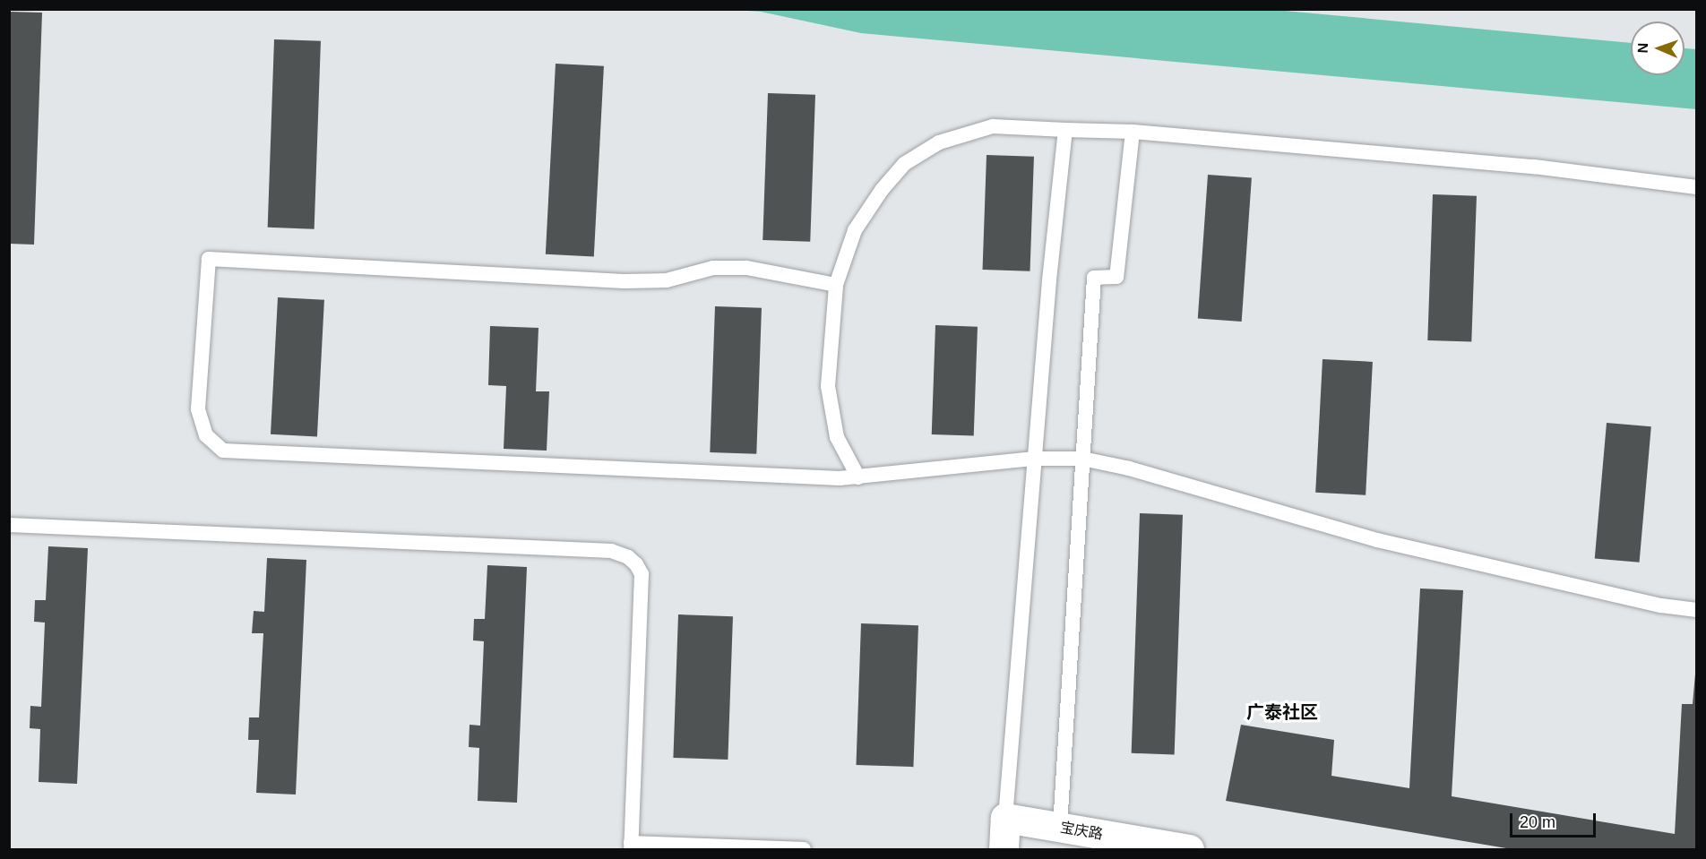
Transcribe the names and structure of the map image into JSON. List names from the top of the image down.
{
  "streets": {
    "main road": ["宝庆路"]
  },
  "districts": ["广泰社区"],
  "scale_bar": "20 m",
  "north": "left"
}
